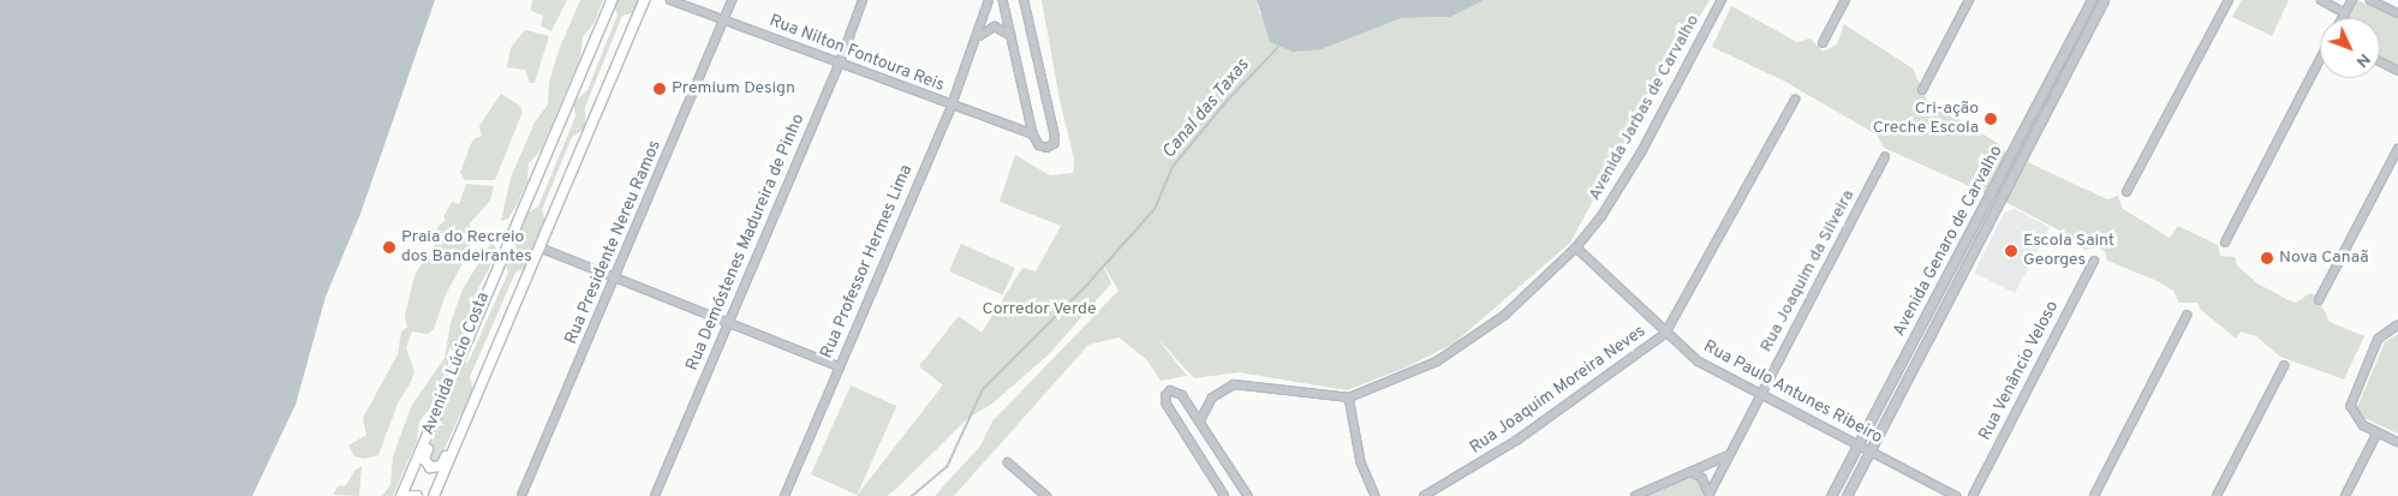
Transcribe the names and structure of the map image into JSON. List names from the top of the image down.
{
  "streets": {
    "main road": ["Avenida Lúcio Costa"],
    "street": [
      "Rua Nilton Fontoura Reis",
      "Avenida Jarbas de Carvalho",
      "Avenida Genaro de Carvalho",
      "Rua Presidente Nereu Ramos",
      "Rua Demóstenes Madureira de Pinho",
      "Rua Professor Hermes Lima",
      "Rua Joaquim da Silveira",
      "Rua Venâncio Veloso",
      "Rua Joaquim Moreira Neves",
      "Rua Paulo Antunes Ribeiro"
    ]
  },
  "crossings": [
    ["Rua Nilton Fontoura Reis", "Rua Presidente Nereu Ramos"],
    ["Rua Nilton Fontoura Reis", "Rua Demóstenes Madureira de Pinho"],
    ["Rua Nilton Fontoura Reis", "Rua Professor Hermes Lima"],
    ["Avenida Jarbas de Carvalho", "Rua Paulo Antunes Ribeiro"],
    ["Avenida Genaro de Carvalho", "Rua Paulo Antunes Ribeiro"],
    ["Rua Joaquim da Silveira", "Rua Paulo Antunes Ribeiro"],
    ["Rua Joaquim Moreira Neves", "Rua Paulo Antunes Ribeiro"]
  ],
  "water": ["Canal das Taxas"],
  "parks": ["Corredor Verde"],
  "places": [
    "Premium Design",
    "Cri-ação Creche Escola",
    "Praia do Recreio dos Bandeirantes",
    "Escola Saint Georges",
    "Nova Canaã"
  ],
  "north": "bottom right"
}
